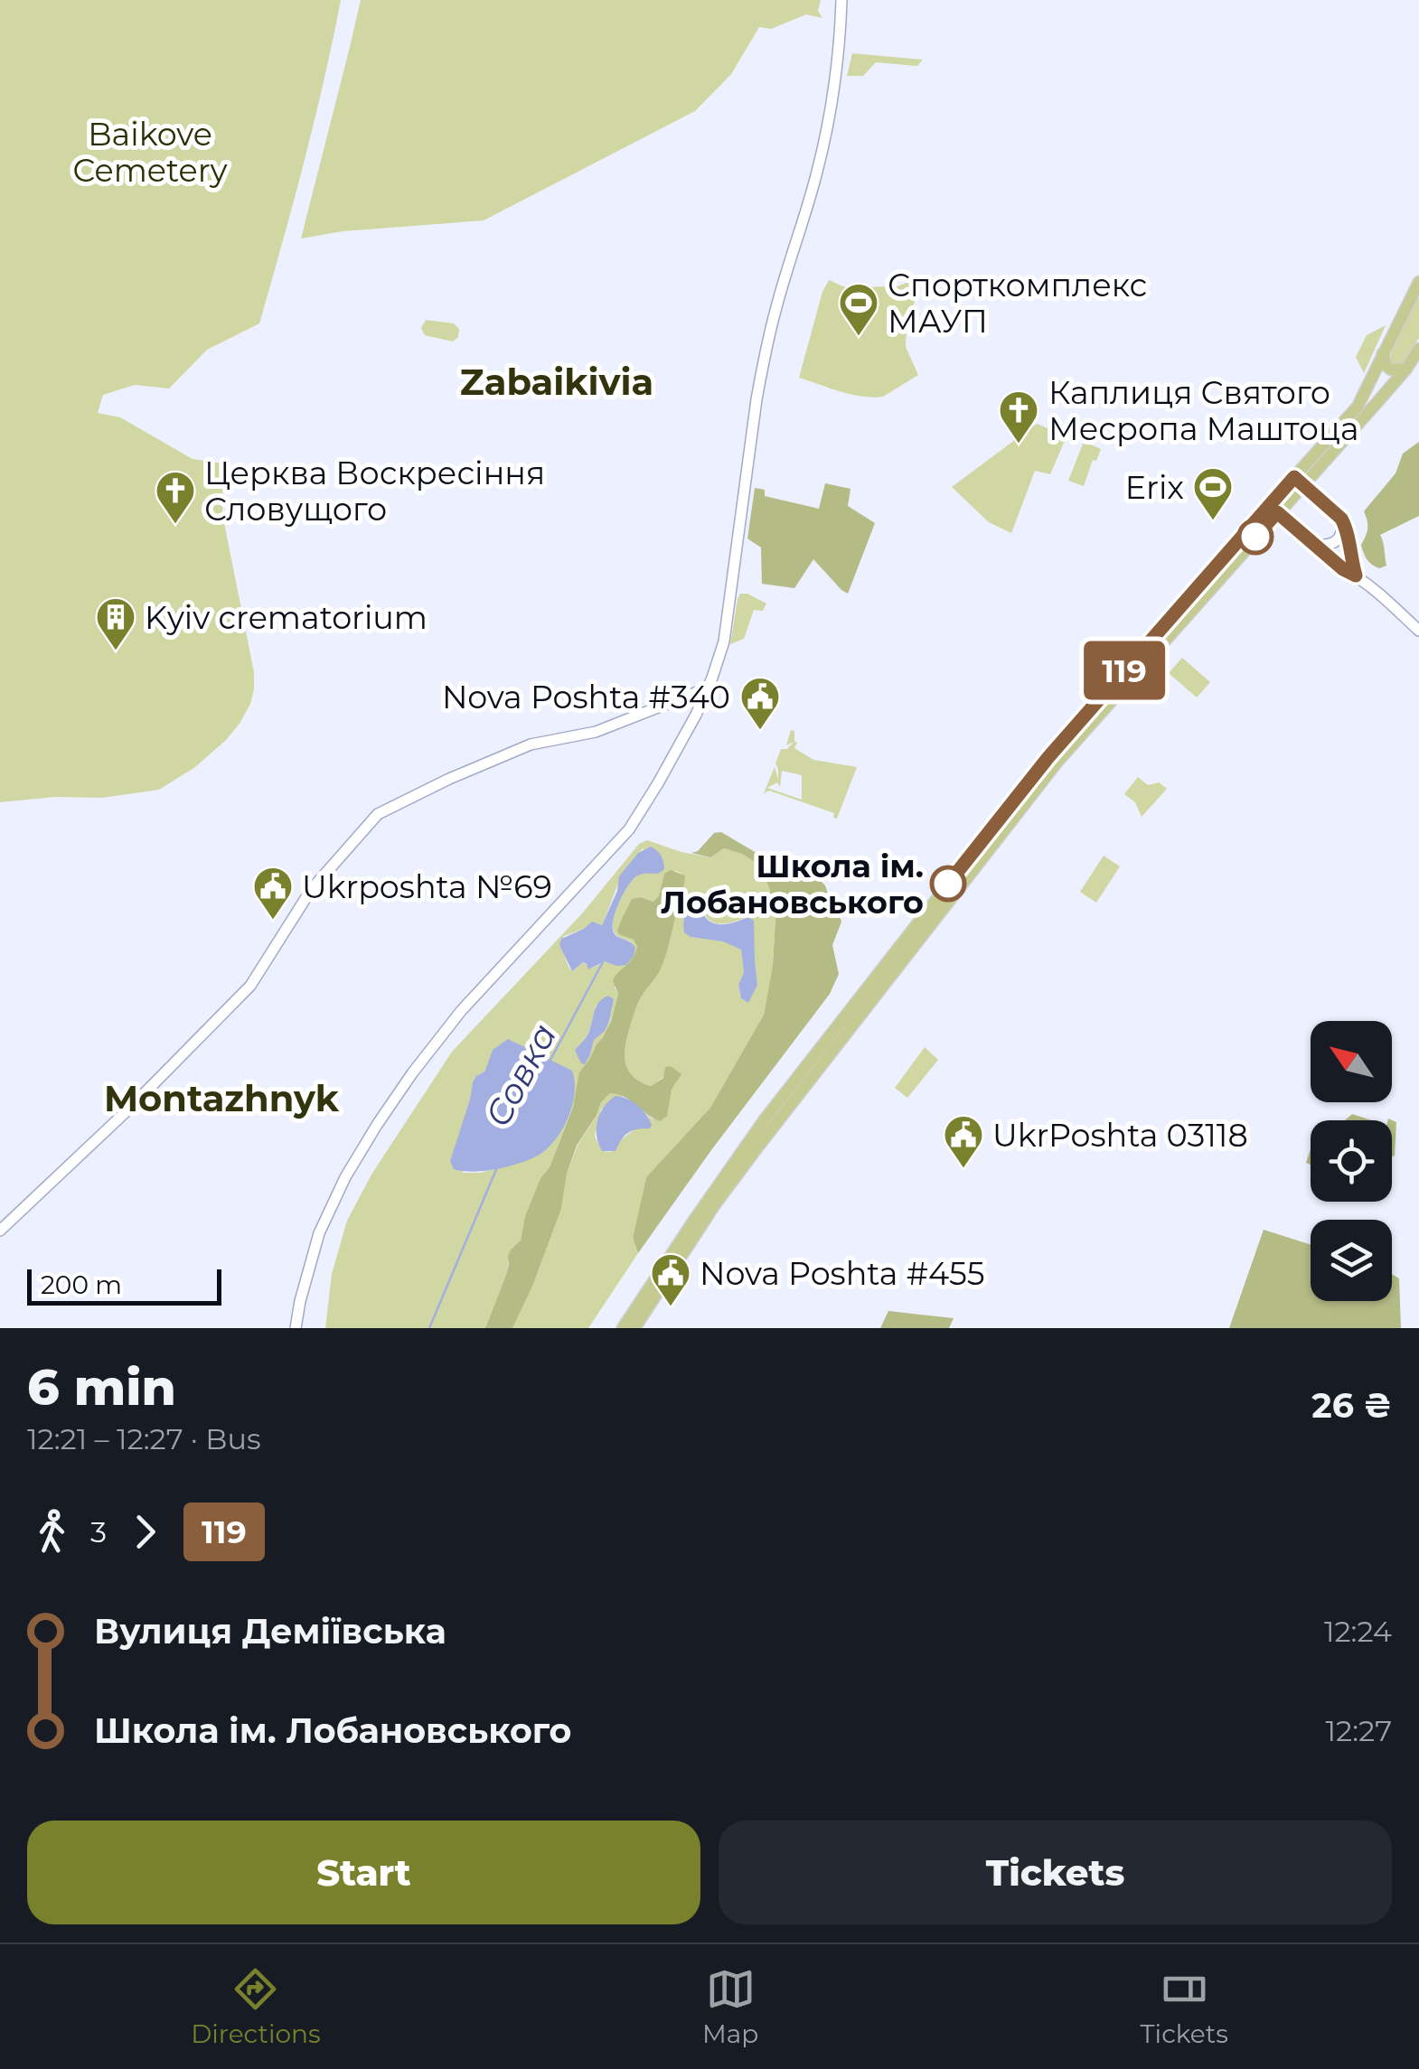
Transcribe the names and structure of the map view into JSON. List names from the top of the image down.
{
  "districts": ["Zabaikivia", "Montazhnyk"],
  "water": ["Совка"],
  "parks": ["Baikove Cemetery"],
  "places": {
    "sports": ["Спорткомплекс МАУП", "Erix"],
    "church": ["Каплиця Святого Месропа Маштоца", "Церква Воскресіння Словущого"],
    "building": ["Kyiv crematorium"],
    "public building": [
      "Nova Poshta #340",
      "Ukrposhta №69",
      "UkrPoshta 03118",
      "Nova Poshta #455"
    ],
    "other": ["Школа ім. Лобановського"]
  },
  "lines": ["bus line 119"],
  "scale_bar": "200 m",
  "north": "top left",
  "page": {
    "on_map": "119",
    "scale": "200 m",
    "heading": ["6 min", "12:21 – 12:27 · Bus", "26 ₴"],
    "legs": ["3", "119"],
    "list": [
      {
        "name": "Вулиця Деміївська",
        "value": "12:24"
      },
      {
        "name": "Школа ім. Лобановського",
        "value": "12:27"
      }
    ],
    "buttons": ["Start", "Tickets"],
    "tabs": ["Directions", "Map", "Tickets"]
  }
}
